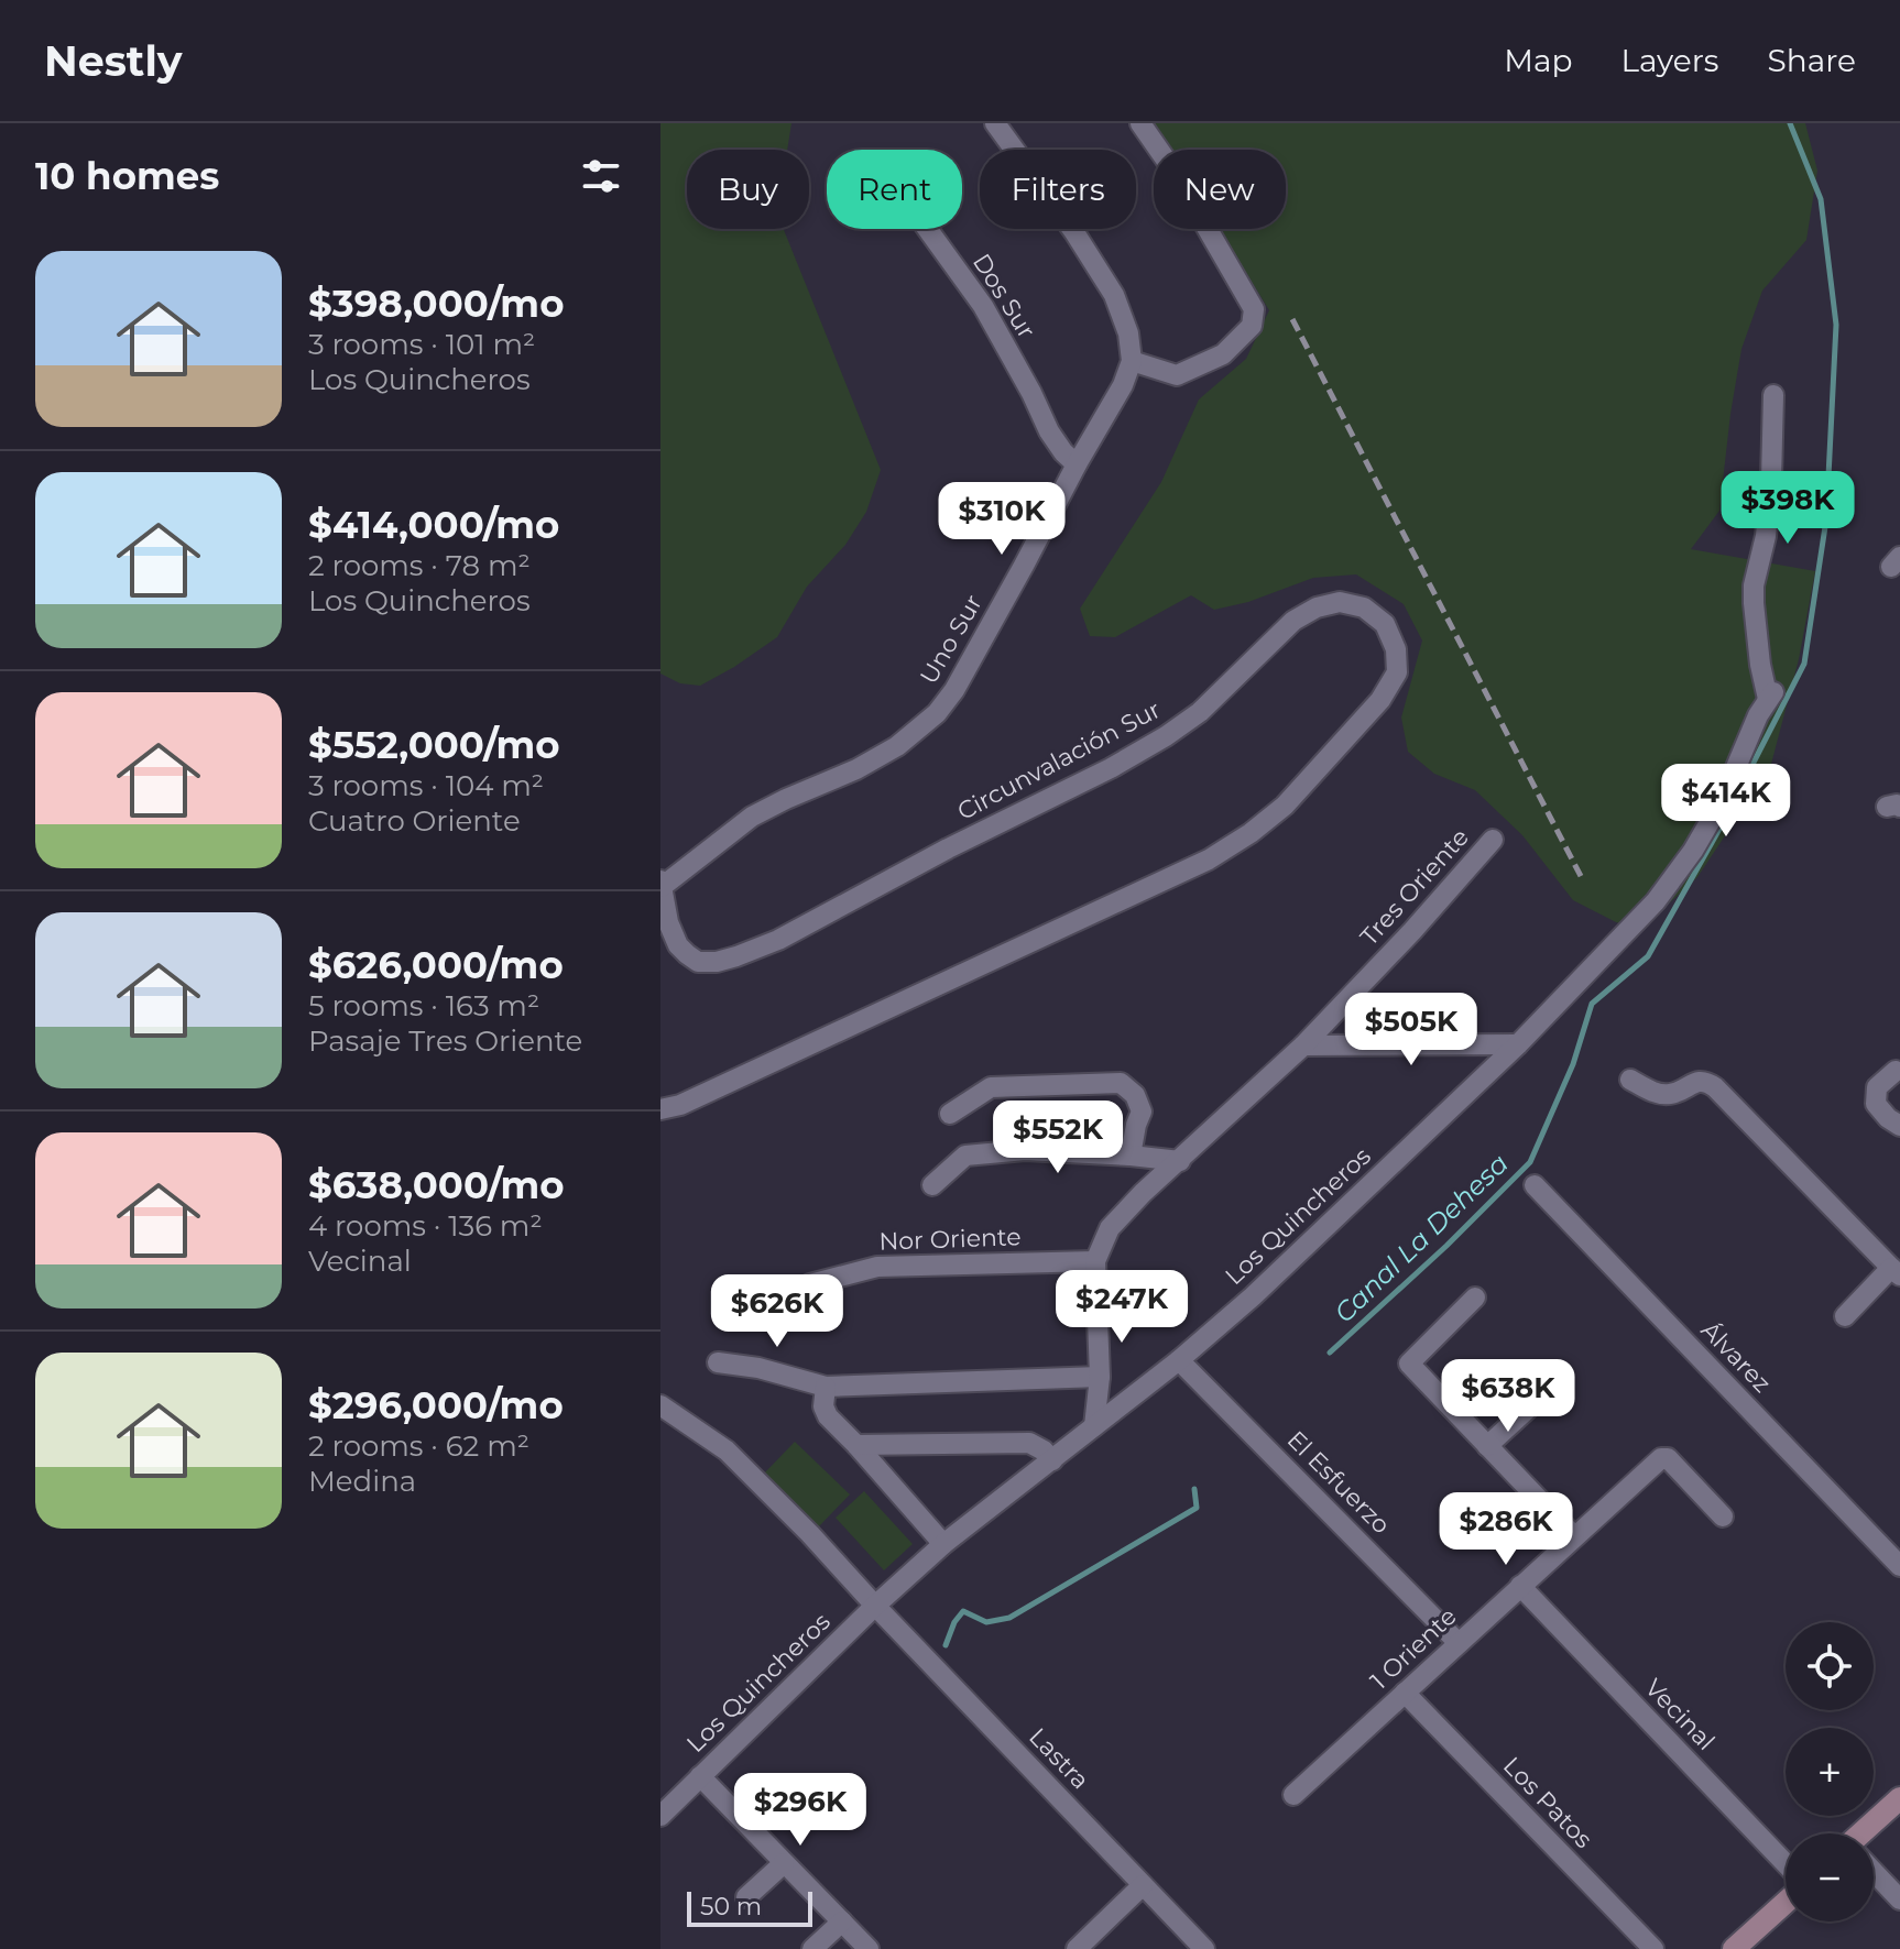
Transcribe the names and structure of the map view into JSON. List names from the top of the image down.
{
  "streets": {
    "street": [
      "Dos Sur",
      "Uno Sur",
      "Circunvalación Sur",
      "Tres Oriente",
      "Los Quincheros",
      "Nor Oriente",
      "Álvarez",
      "El Esfuerzo",
      "1 Oriente",
      "Vecinal",
      "Lastra",
      "Los Patos"
    ]
  },
  "crossings": [
    ["Dos Sur", "Uno Sur"],
    ["Uno Sur", "Circunvalación Sur"],
    ["Tres Oriente", "Los Quincheros"],
    ["Tres Oriente", "Nor Oriente"],
    ["Los Quincheros", "El Esfuerzo"],
    ["Los Quincheros", "Lastra"],
    ["El Esfuerzo", "1 Oriente"],
    ["1 Oriente", "Vecinal"],
    ["1 Oriente", "Los Patos"]
  ],
  "water": ["Canal La Dehesa"],
  "scale_bar": "50 m",
  "page": {
    "header": "Nestly",
    "nav": ["Map", "Layers", "Share"],
    "heading": "10 homes",
    "chip": [
      "Buy",
      "Rent",
      "Filters",
      "New"
    ],
    "list": [
      {
        "name": "$398,000/mo",
        "note": "3 rooms · 101 m² · Los Quincheros"
      },
      {
        "name": "$414,000/mo",
        "note": "2 rooms · 78 m² · Los Quincheros"
      },
      {
        "name": "$552,000/mo",
        "note": "3 rooms · 104 m² · Cuatro Oriente"
      },
      {
        "name": "$626,000/mo",
        "note": "5 rooms · 163 m² · Pasaje Tres Oriente"
      },
      {
        "name": "$638,000/mo",
        "note": "4 rooms · 136 m² · Vecinal"
      },
      {
        "name": "$296,000/mo",
        "note": "2 rooms · 62 m² · Medina"
      }
    ],
    "price": [
      "$398K",
      "$310K",
      "$414K",
      "$505K",
      "$552K",
      "$247K",
      "$626K",
      "$638K",
      "$286K",
      "$296K"
    ],
    "map_buttons": ["+", "−"],
    "scale": "50 m"
  }
}
